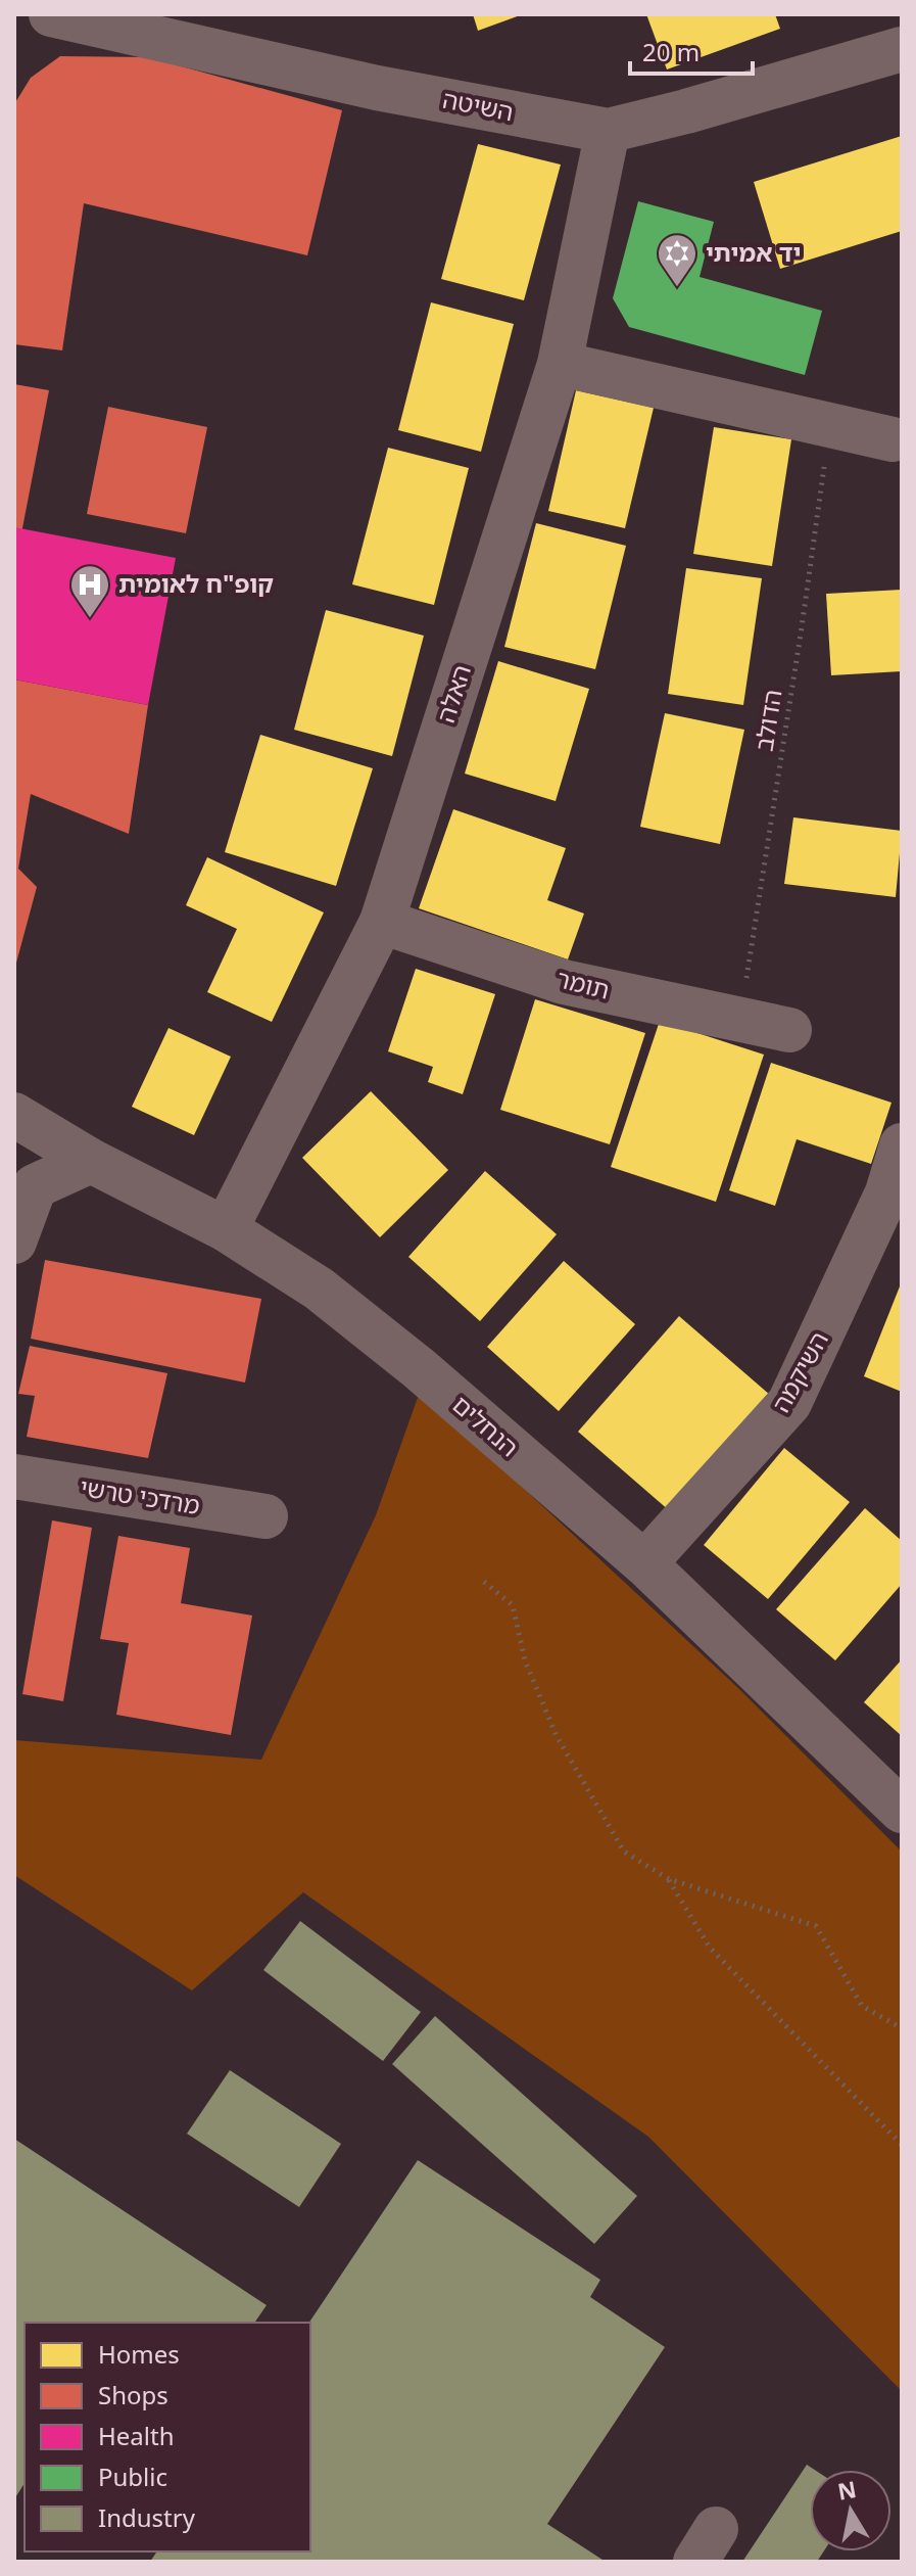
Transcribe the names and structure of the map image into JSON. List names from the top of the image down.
{
  "streets": {
    "street": [
      "השיטה",
      "האלה",
      "תומר",
      "השיקמה",
      "הנחלים",
      "מרדכי טרשי"
    ],
    "path": ["הדולב"]
  },
  "crossings": [
    ["השיטה", "האלה"],
    ["האלה", "תומר"],
    ["האלה", "הנחלים"],
    ["הדולב", "תומר"],
    ["השיקמה", "הנחלים"]
  ],
  "places": {
    "synagogue": ["יד אמיתי"],
    "hospital": ["קופ\"ח לאומית"]
  },
  "legend": [
    "Homes",
    "Shops",
    "Health",
    "Public",
    "Industry"
  ],
  "scale_bar": "20 m",
  "north": "top"
}
